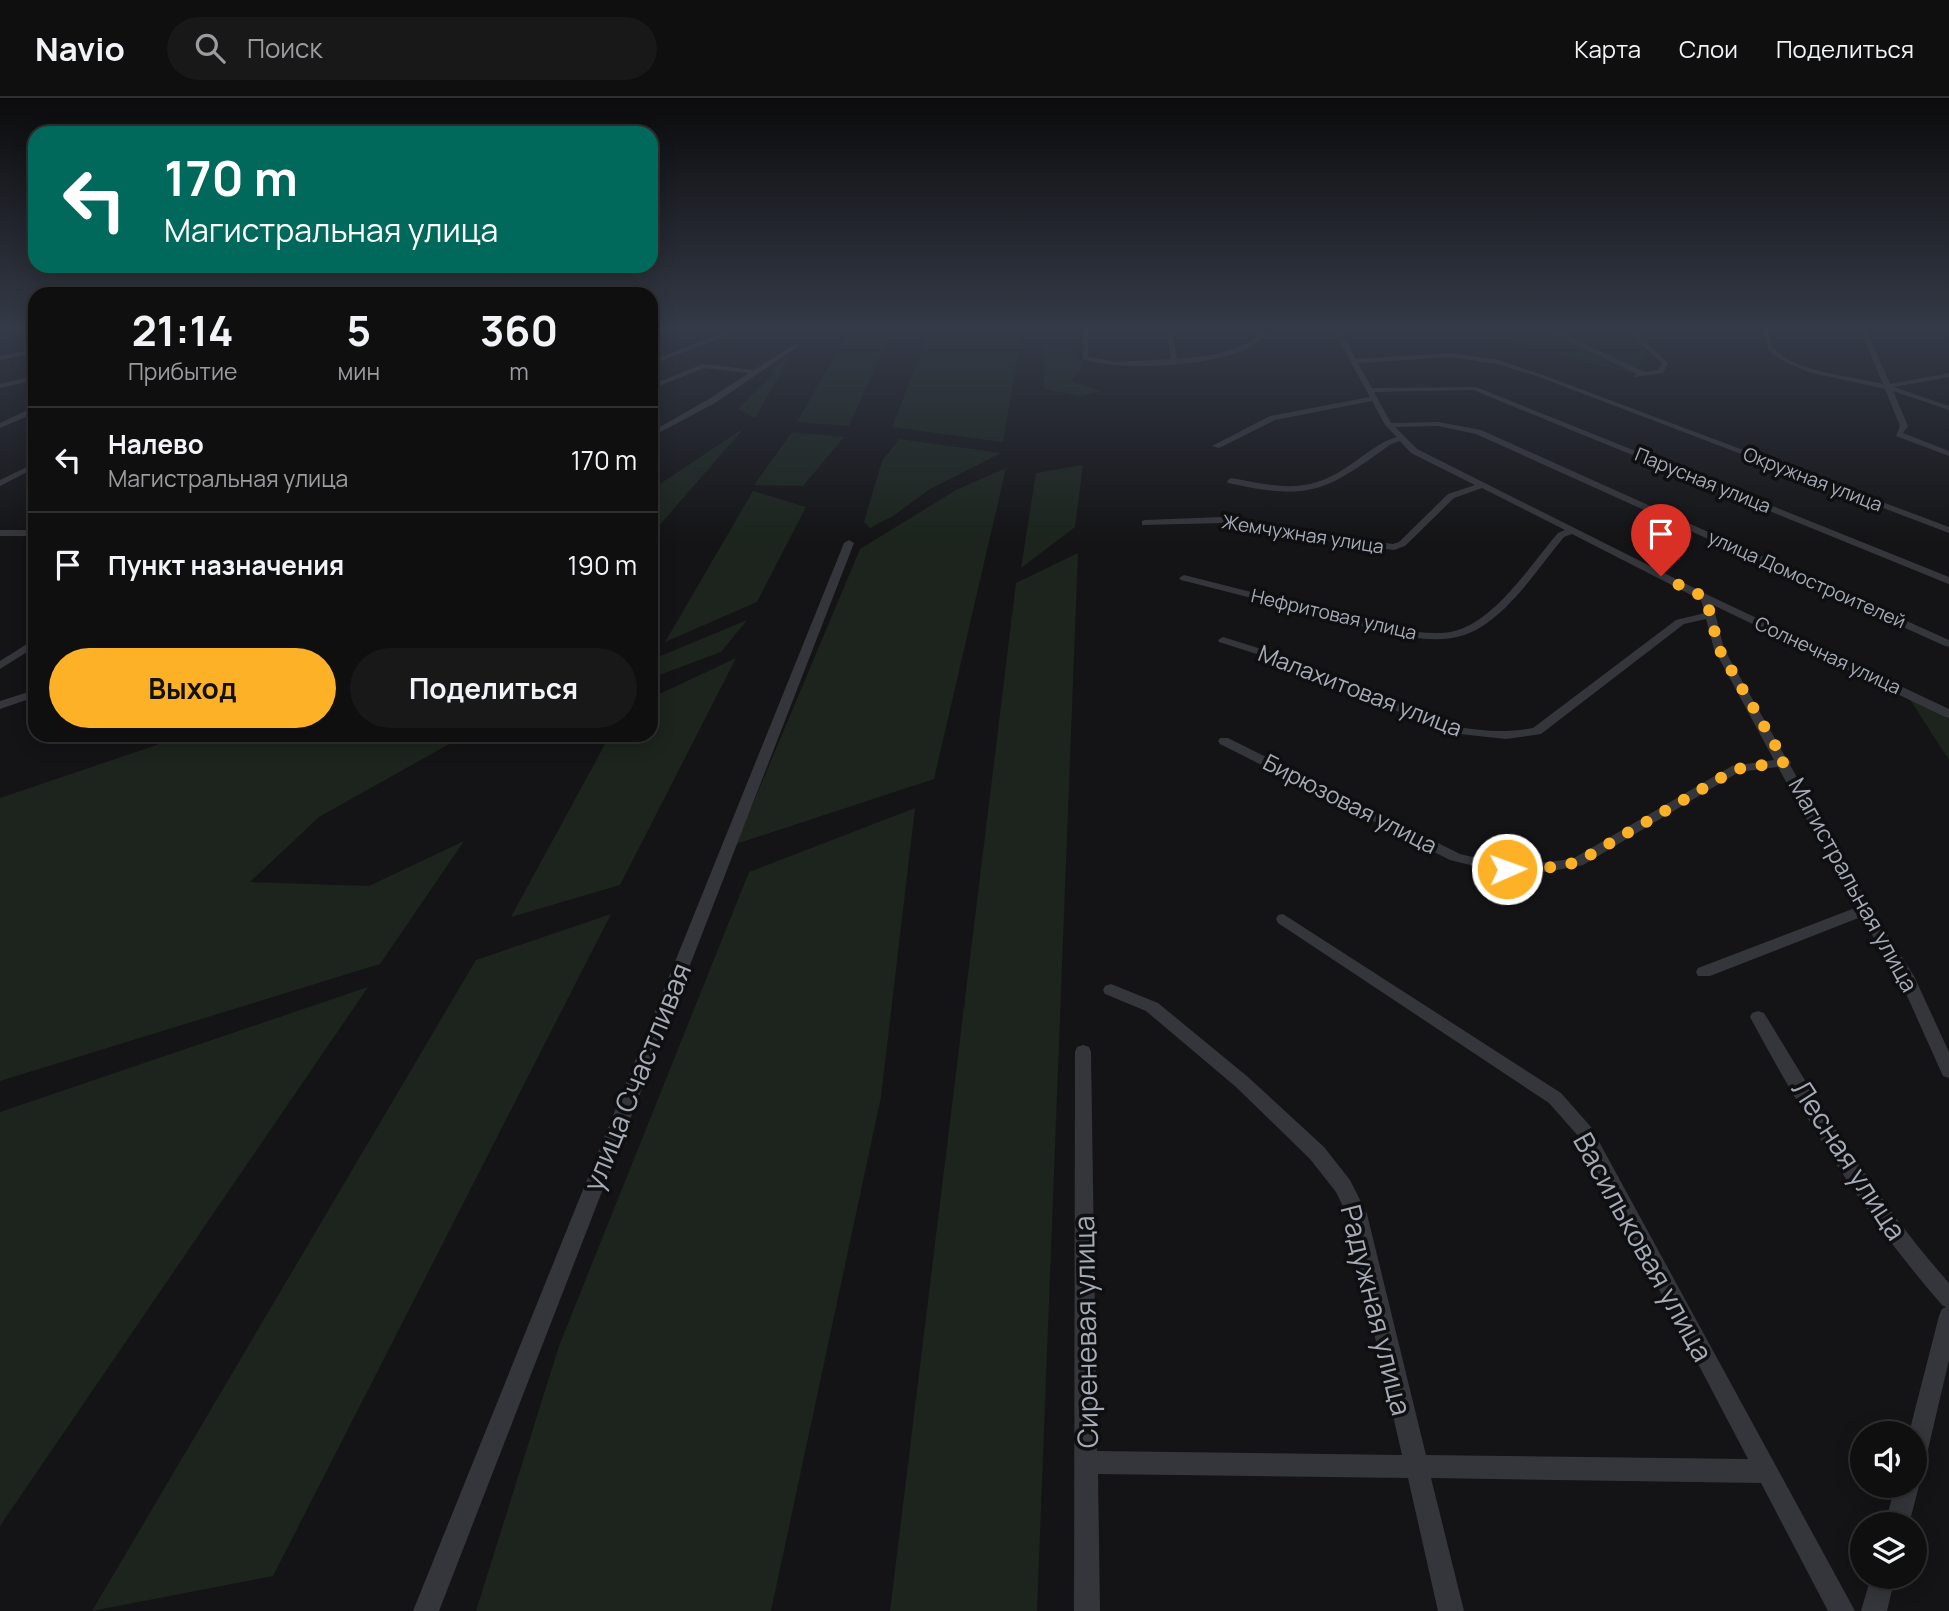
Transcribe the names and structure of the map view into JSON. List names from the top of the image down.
{
  "streets": {
    "street": [
      "Окружная улица",
      "Парусная улица",
      "Жемчужная улица",
      "улица Домостроителей",
      "Нефритовая улица",
      "Солнечная улица",
      "Малахитовая улица",
      "Бирюзовая улица",
      "Магистральная улица",
      "улица Счастливая",
      "Лесная улица",
      "Васильковая улица",
      "Радужная улица",
      "Сиреневая улица"
    ]
  },
  "crossings": [
    ["Солнечная улица", "Магистральная улица"],
    ["Малахитовая улица", "Магистральная улица"],
    ["Бирюзовая улица", "Магистральная улица"]
  ],
  "page": {
    "header": "Navio",
    "search": "Поиск",
    "nav": ["Карта", "Слои", "Поделиться"],
    "turn": ["170 m", "Магистральная улица"],
    "eta": [
      "21:14",
      "Прибытие",
      "5",
      "мин",
      "360",
      "m"
    ],
    "list": [
      {
        "name": "Налево",
        "note": "Магистральная улица",
        "value": "170 m"
      },
      {
        "name": "Пункт назначения",
        "value": "190 m"
      }
    ],
    "buttons": ["Выход", "Поделиться"]
  }
}
